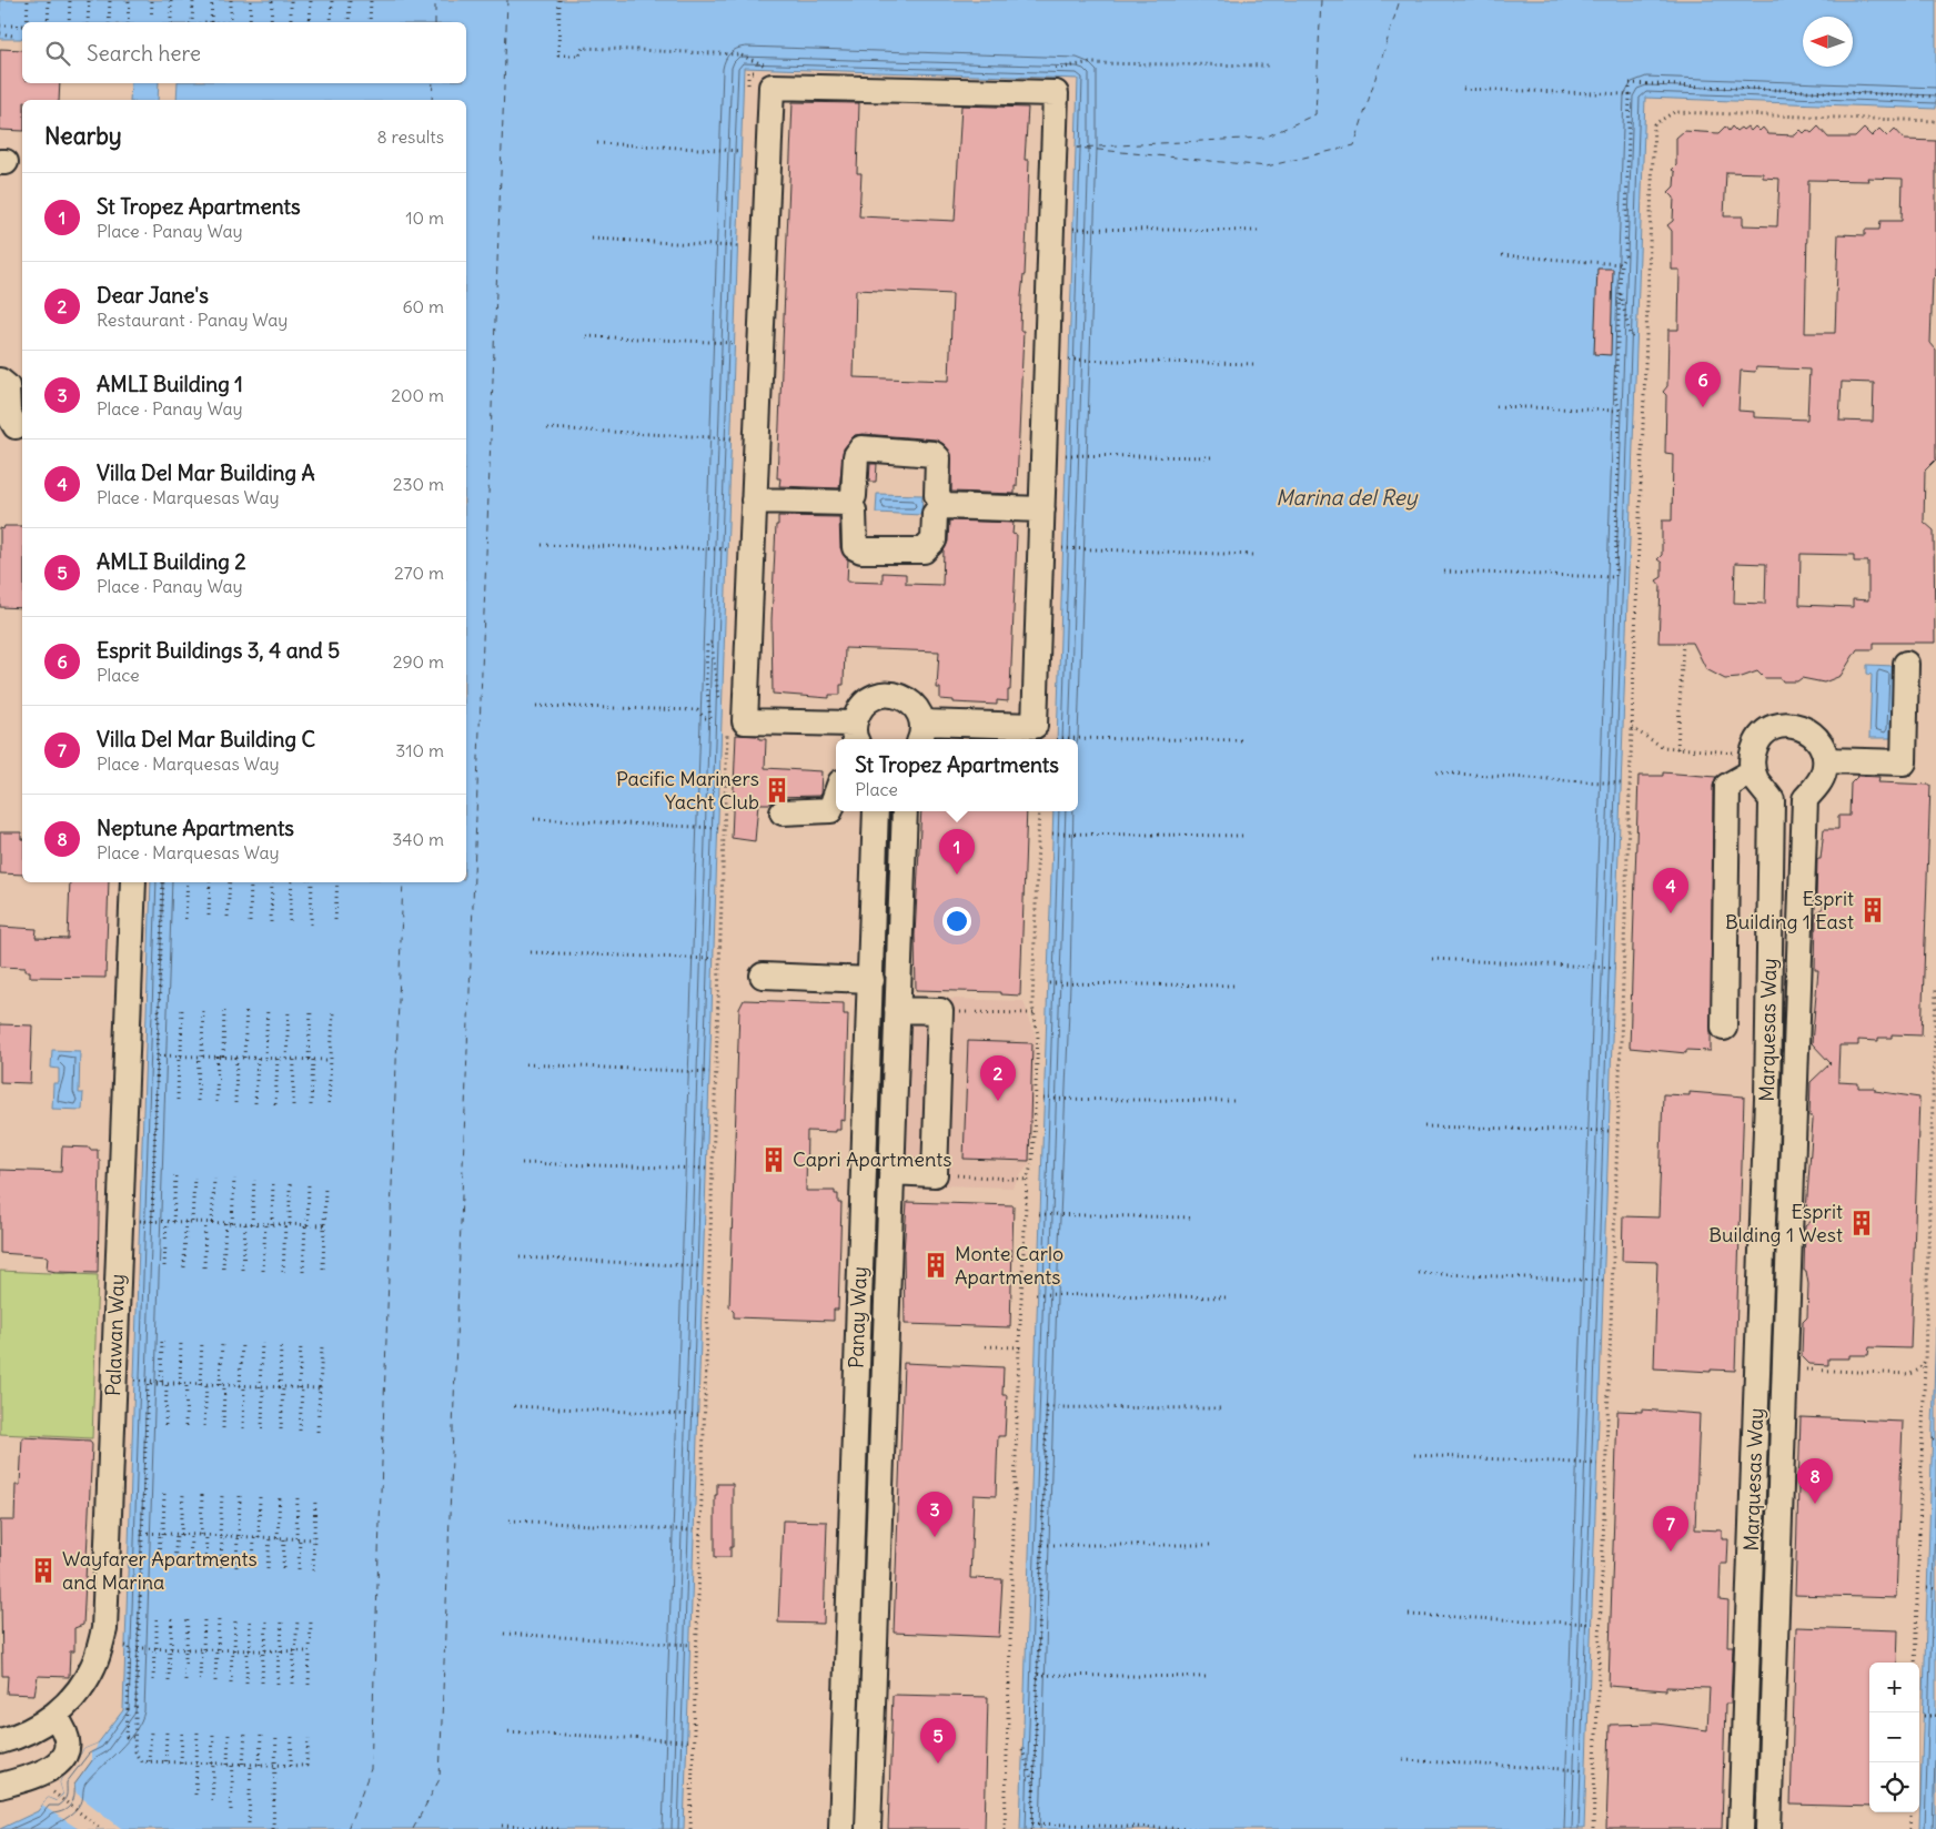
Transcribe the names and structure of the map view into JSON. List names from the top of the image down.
{
  "streets": {
    "street": ["Marquesas Way", "Panay Way", "Palawan Way"]
  },
  "water": ["Marina del Rey"],
  "places": {
    "building": [
      "Pacific Mariners Yacht Club",
      "Esprit Building 1 East",
      "Capri Apartments",
      "Esprit Building 1 West",
      "Monte Carlo Apartments",
      "Wayfarer Apartments and Marina"
    ]
  },
  "north": "left",
  "page": {
    "search": "Search here",
    "heading": ["Nearby", "8 results"],
    "list": [
      {
        "mark": "1",
        "name": "St Tropez Apartments",
        "note": "Place · Panay Way",
        "value": "10 m"
      },
      {
        "mark": "2",
        "name": "Dear Jane's",
        "note": "Restaurant · Panay Way",
        "value": "60 m"
      },
      {
        "mark": "3",
        "name": "AMLI Building 1",
        "note": "Place · Panay Way",
        "value": "200 m"
      },
      {
        "mark": "4",
        "name": "Villa Del Mar Building A",
        "note": "Place · Marquesas Way",
        "value": "230 m"
      },
      {
        "mark": "5",
        "name": "AMLI Building 2",
        "note": "Place · Panay Way",
        "value": "270 m"
      },
      {
        "mark": "6",
        "name": "Esprit Buildings 3, 4 and 5",
        "note": "Place",
        "value": "290 m"
      },
      {
        "mark": "7",
        "name": "Villa Del Mar Building C",
        "note": "Place · Marquesas Way",
        "value": "310 m"
      },
      {
        "mark": "8",
        "name": "Neptune Apartments",
        "note": "Place · Marquesas Way",
        "value": "340 m"
      }
    ],
    "pins": [
      "6",
      "1",
      "4",
      "2",
      "8",
      "3",
      "7",
      "5"
    ],
    "popup": ["St Tropez Apartments", "Place"],
    "map_buttons": ["+", "−"]
  }
}
